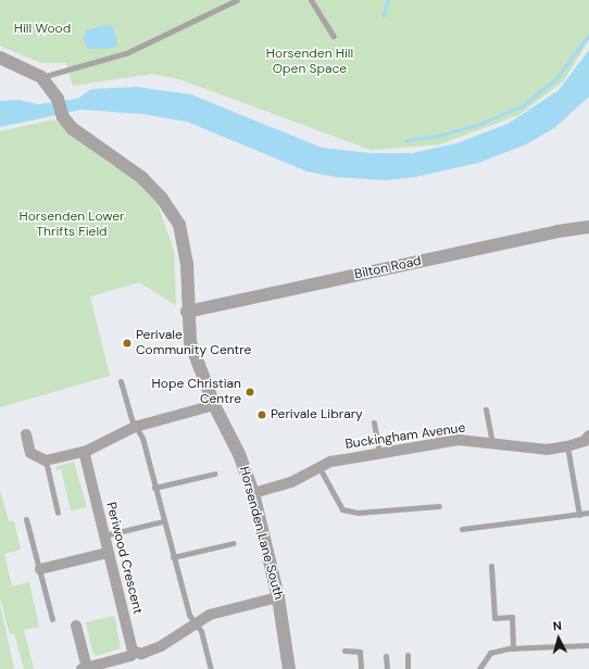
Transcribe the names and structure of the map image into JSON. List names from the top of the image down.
{
  "streets": {
    "street": [
      "Bilton Road",
      "Buckingham Avenue",
      "Horsenden Lane South",
      "Periwood Crescent"
    ]
  },
  "crossings": [
    ["Bilton Road", "Horsenden Lane South"],
    ["Buckingham Avenue", "Horsenden Lane South"]
  ],
  "parks": ["Hill Wood", "Horsenden Hill Open Space", "Horsenden Lower Thrifts Field"],
  "places": ["Perivale Community Centre", "Hope Christian Centre", "Perivale Library"],
  "north": "top"
}
